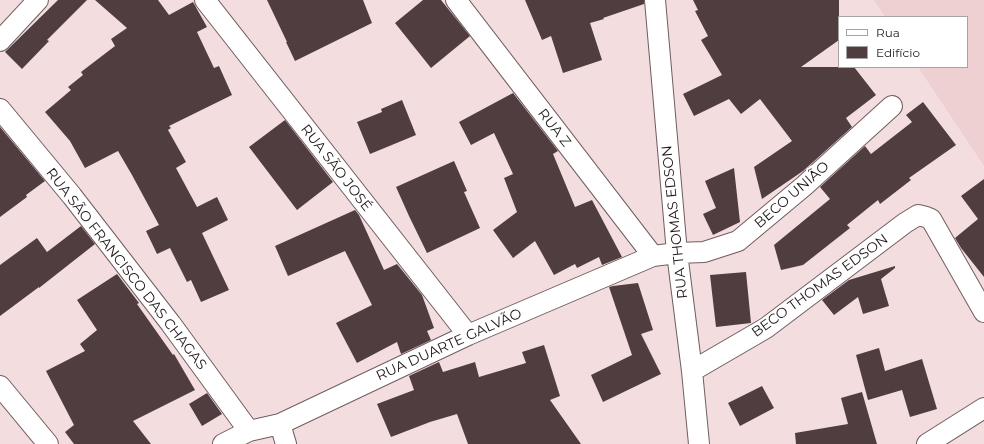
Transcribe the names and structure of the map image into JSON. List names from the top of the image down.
{
  "streets": {
    "street": [
      "RUA Z",
      "RUA SÃO JOSÉ",
      "BECO UNIÃO",
      "RUA THOMAS EDSON",
      "RUA SÃO FRANCISCO DAS CHAGAS",
      "BECO THOMAS EDSON",
      "RUA DUARTE GALVÃO"
    ]
  },
  "crossings": [
    ["RUA Z", "RUA DUARTE GALVÃO"],
    ["RUA SÃO JOSÉ", "RUA DUARTE GALVÃO"],
    ["BECO UNIÃO", "RUA THOMAS EDSON"],
    ["BECO UNIÃO", "RUA DUARTE GALVÃO"],
    ["RUA THOMAS EDSON", "BECO THOMAS EDSON"],
    ["RUA THOMAS EDSON", "RUA DUARTE GALVÃO"],
    ["RUA SÃO FRANCISCO DAS CHAGAS", "RUA DUARTE GALVÃO"]
  ],
  "legend": ["Rua", "Edifício"]
}
